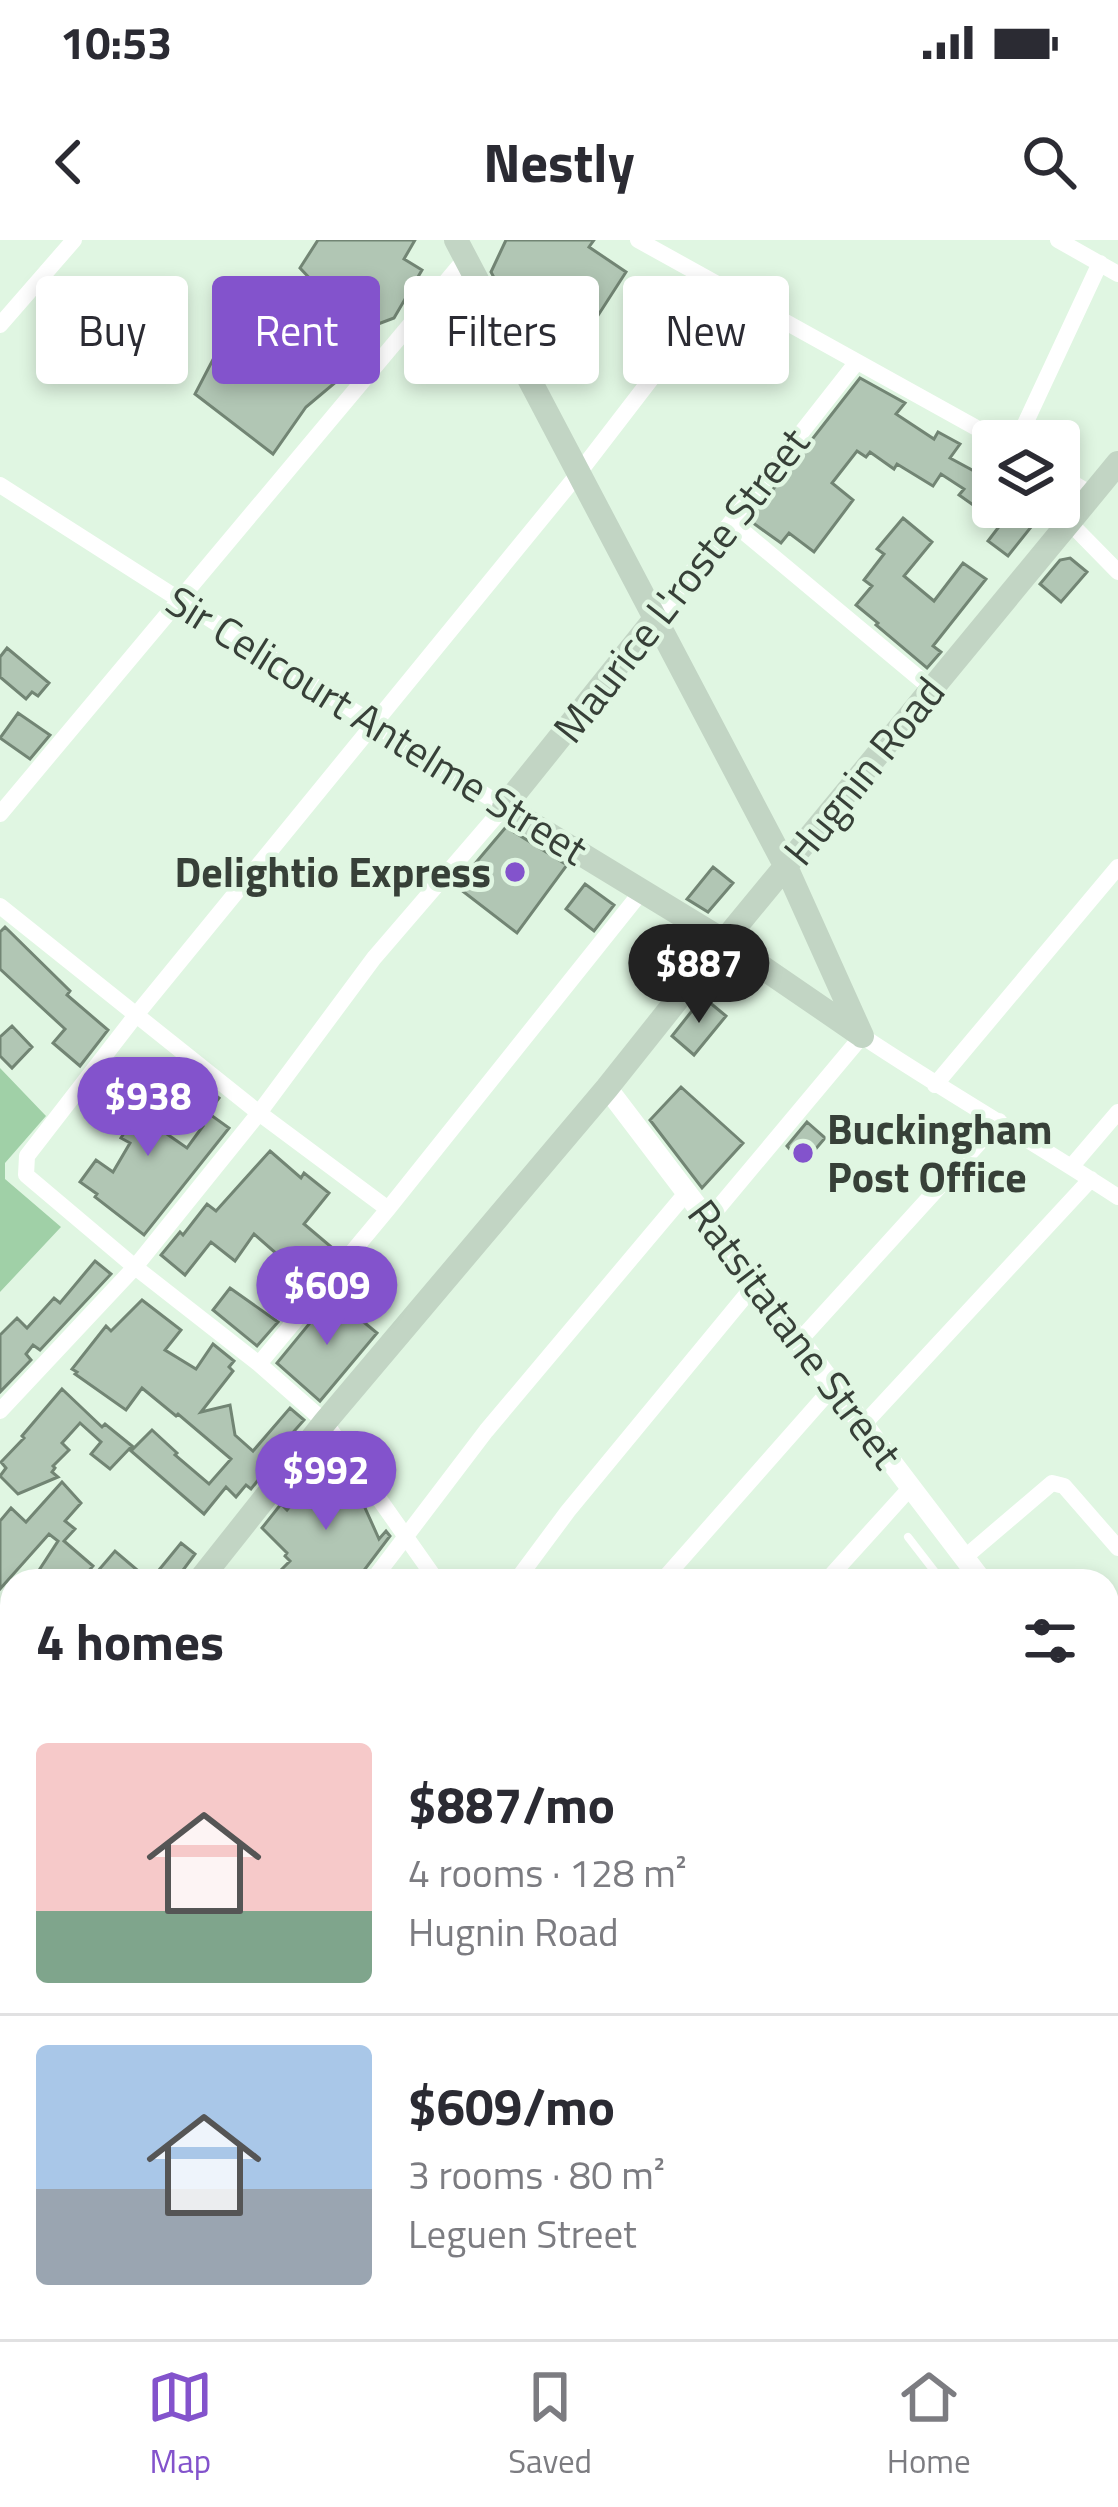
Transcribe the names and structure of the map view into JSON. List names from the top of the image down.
{
  "streets": {
    "main road": ["Maurice L'roste Street", "Sir Celicourt Antelme Street", "Hugnin Road"],
    "street": ["Ratsitatane Street"]
  },
  "crossings": [
    ["Maurice L'roste Street", "Sir Celicourt Antelme Street"],
    ["Sir Celicourt Antelme Street", "Hugnin Road"],
    ["Hugnin Road", "Ratsitatane Street"]
  ],
  "places": ["Delightio Express", "Buckingham Post Office"],
  "page": {
    "status": "10:53",
    "header": "Nestly",
    "chip": [
      "Buy",
      "Rent",
      "Filters",
      "New"
    ],
    "price": [
      "$887",
      "$938",
      "$609",
      "$992"
    ],
    "heading": "4 homes",
    "list": [
      {
        "name": "$887/mo",
        "note": "4 rooms · 128 m² · Hugnin Road"
      },
      {
        "name": "$609/mo",
        "note": "3 rooms · 80 m² · Leguen Street"
      }
    ],
    "tabs": ["Map", "Saved", "Home"]
  }
}
